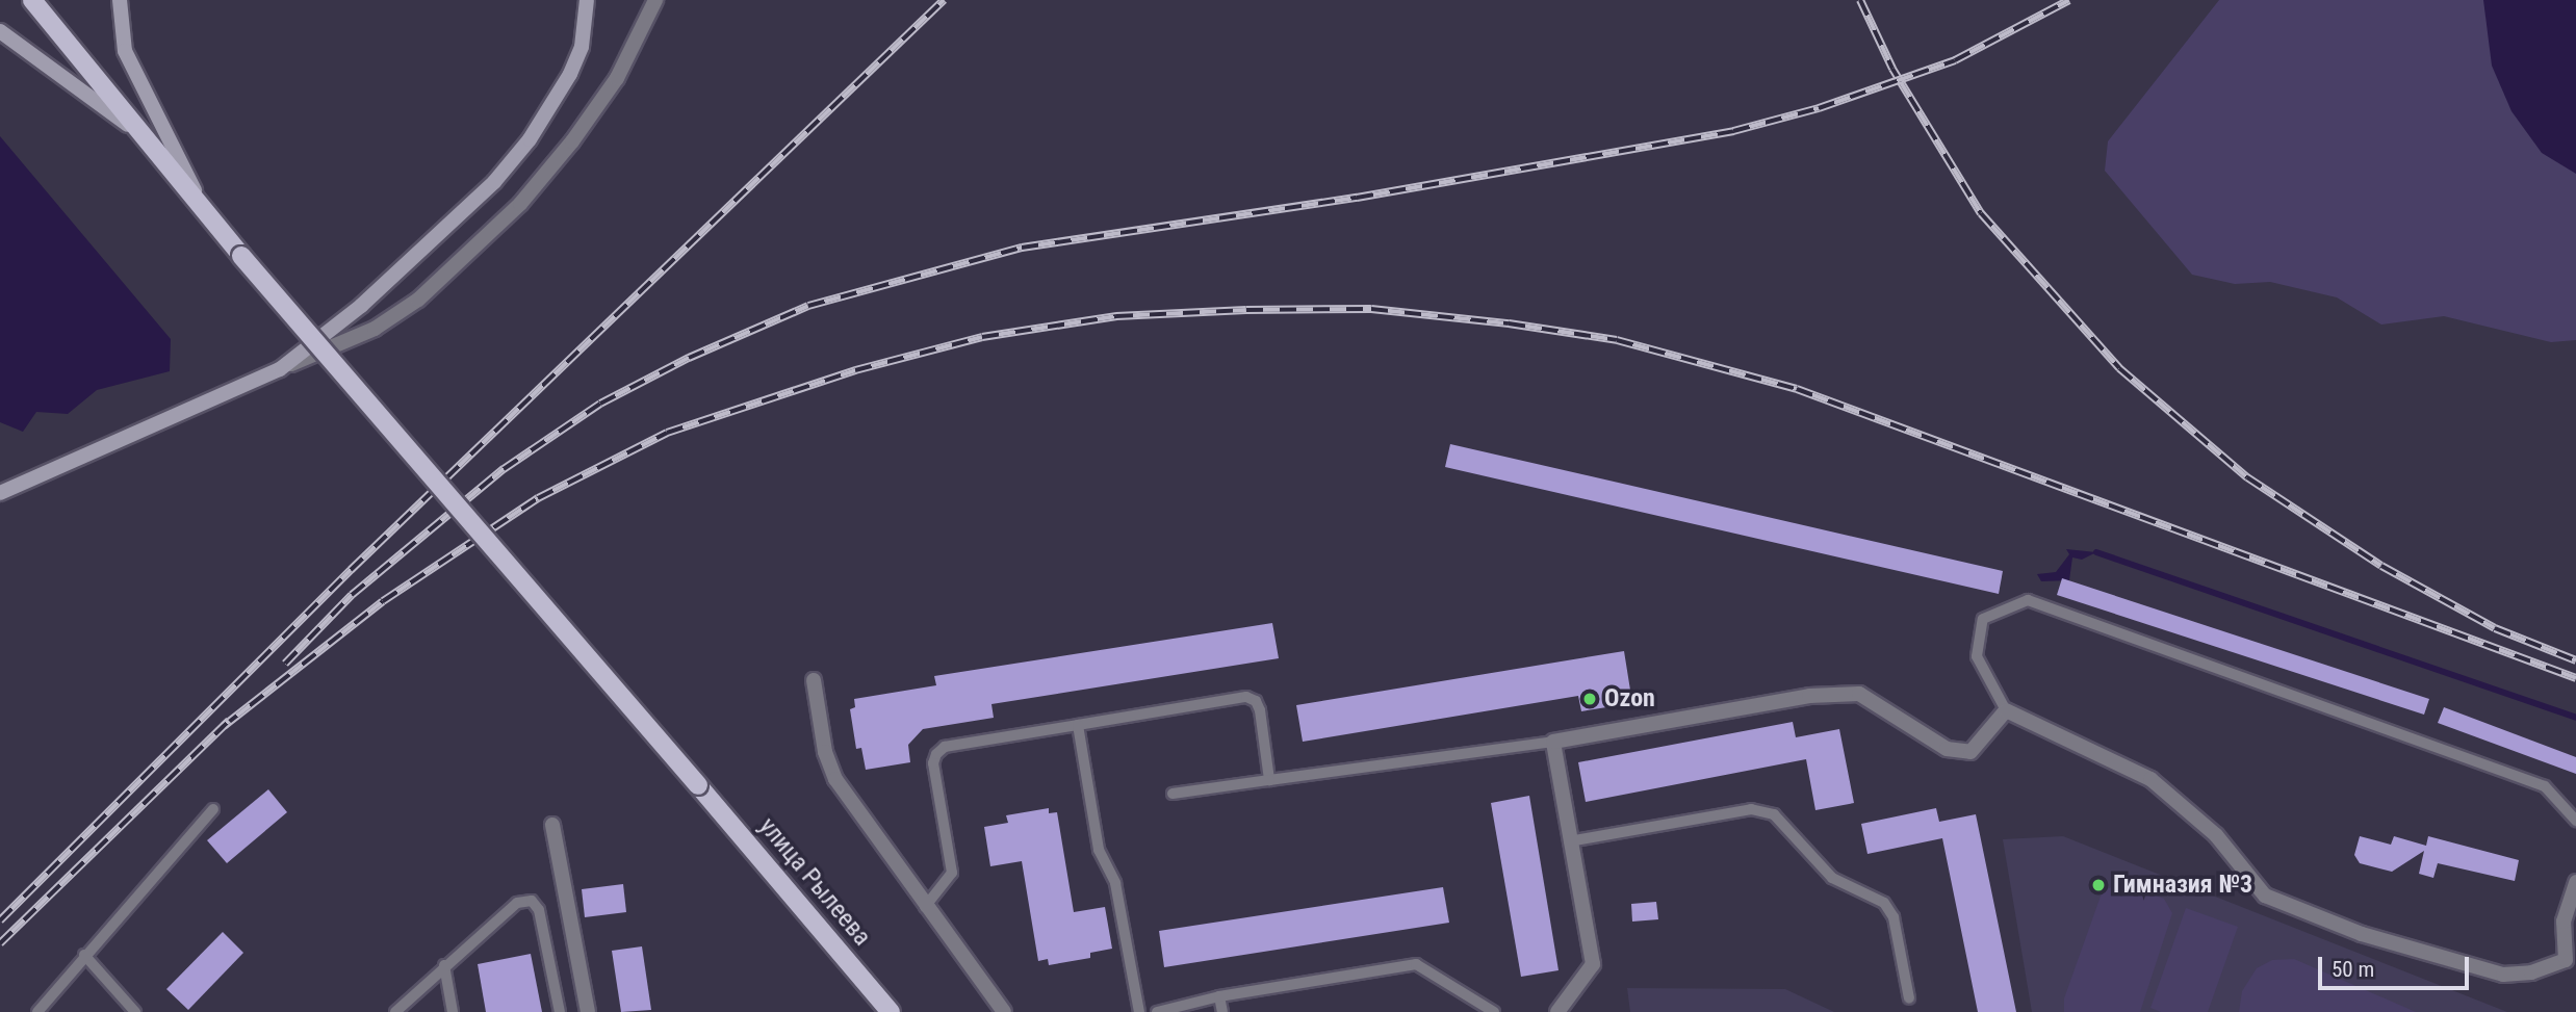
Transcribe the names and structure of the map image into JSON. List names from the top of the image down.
{
  "streets": {
    "main road": ["улица Рылеева"]
  },
  "places": ["Ozon", "Гимназия №3"],
  "scale_bar": "50 m"
}
